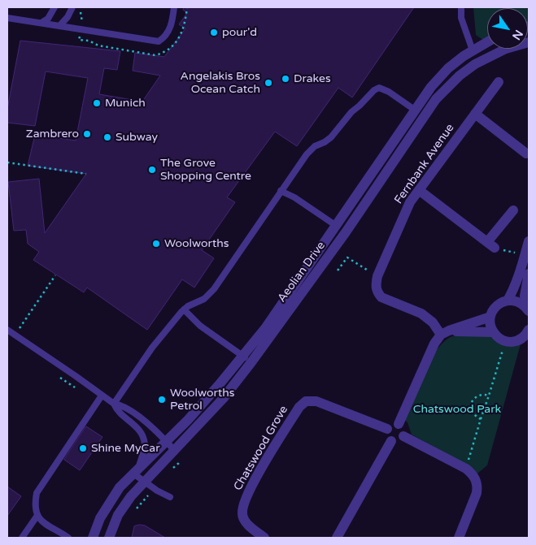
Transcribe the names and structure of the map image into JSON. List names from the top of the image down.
{
  "streets": {
    "street": ["Fernbank Avenue", "Aeolian Drive", "Chatswood Grove"]
  },
  "parks": ["Chatswood Park"],
  "places": [
    "pour'd",
    "Drakes",
    "Angelakis Bros Ocean Catch",
    "Munich",
    "Zambrero",
    "Subway",
    "The Grove Shopping Centre",
    "Woolworths",
    "Woolworths Petrol",
    "Shine MyCar"
  ],
  "north": "bottom right"
}
